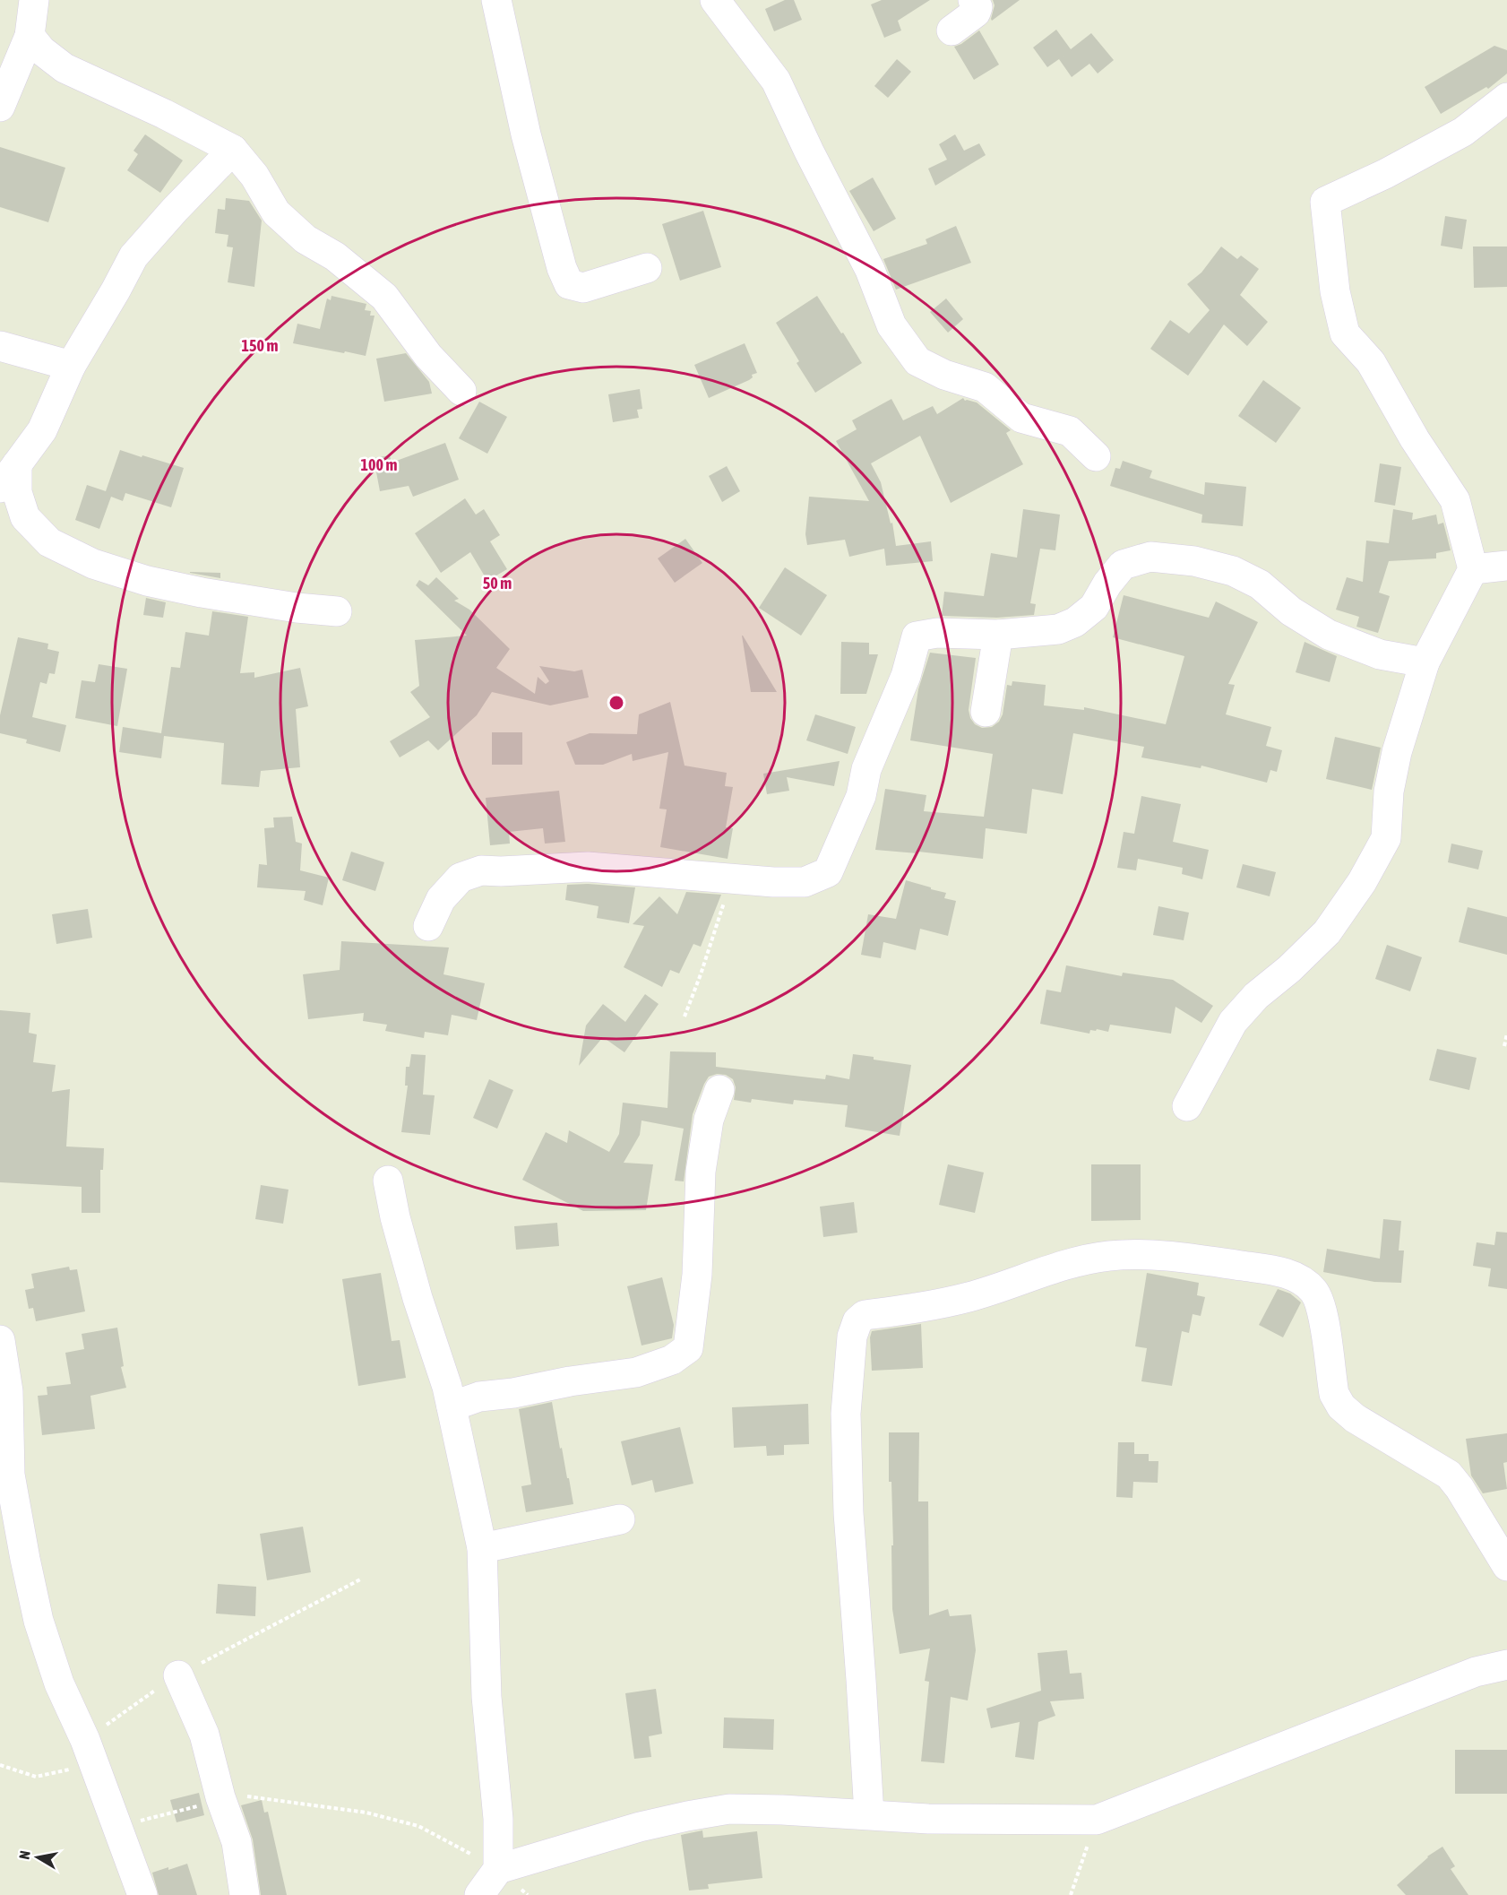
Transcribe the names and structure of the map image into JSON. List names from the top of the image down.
{
  "north": "left",
  "rings": ["150 m", "100 m", "50 m"]
}
